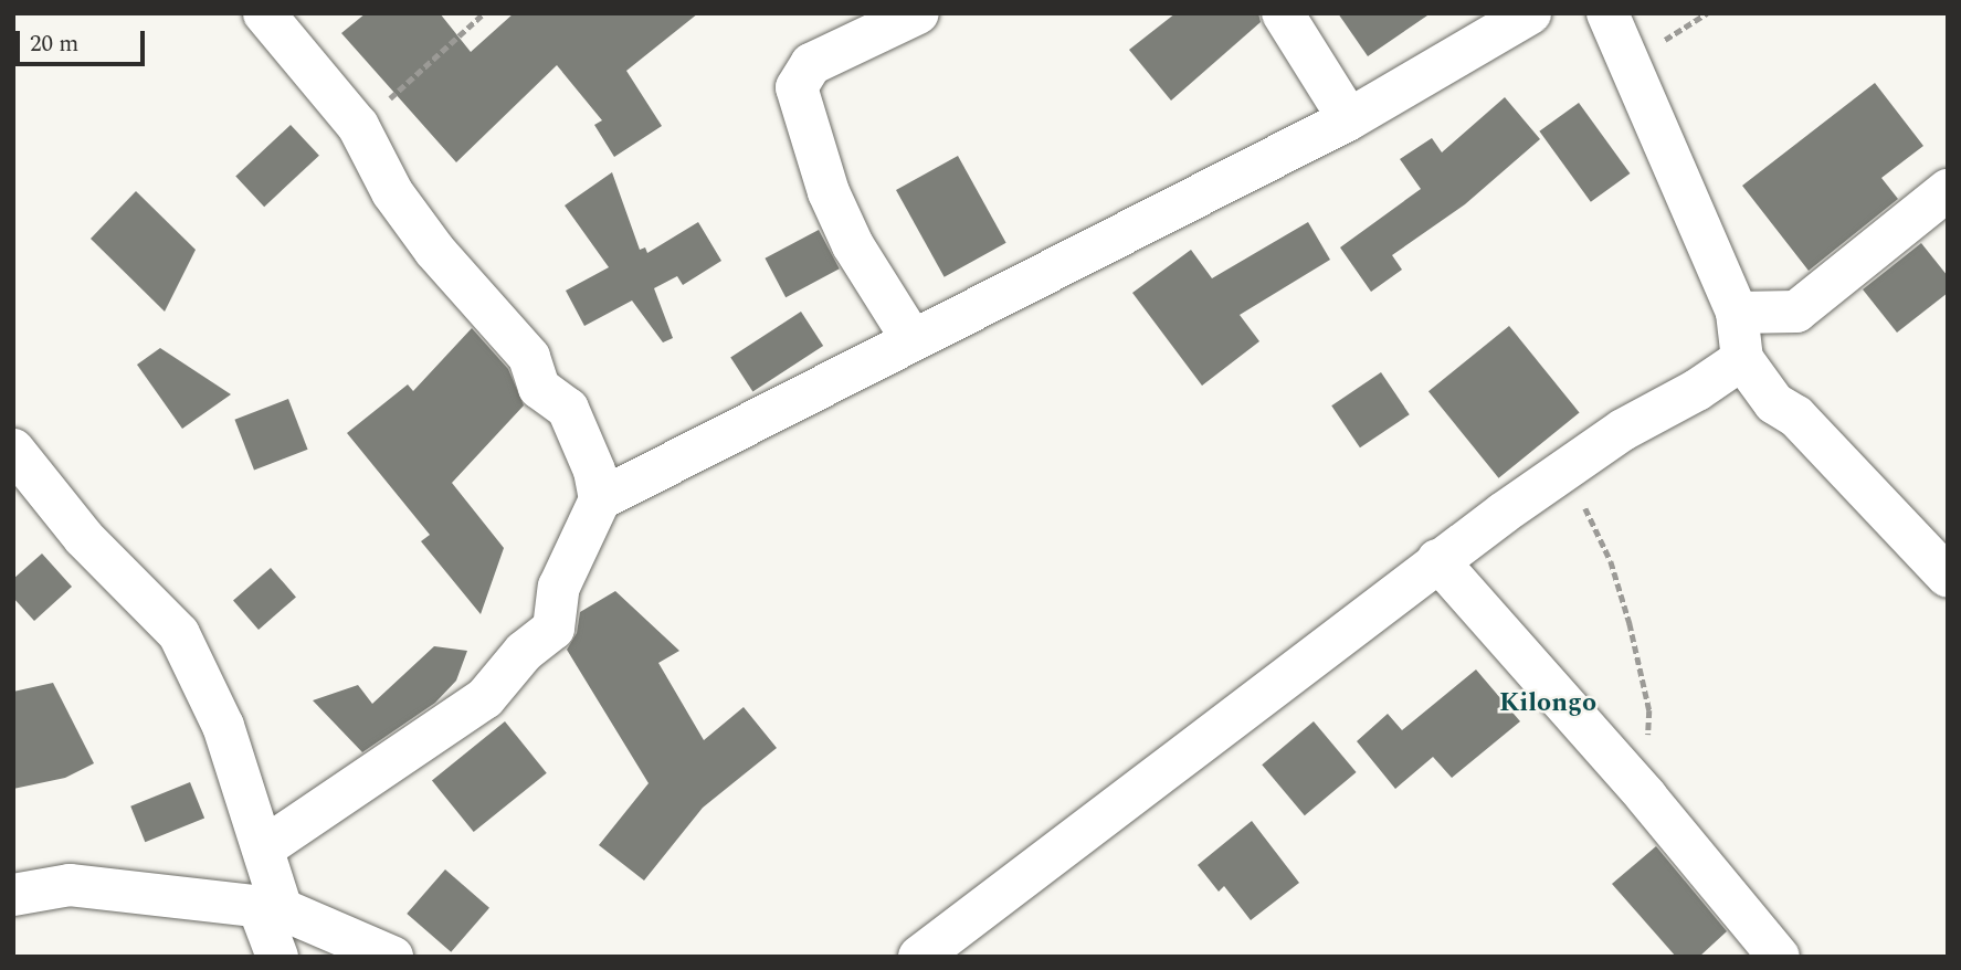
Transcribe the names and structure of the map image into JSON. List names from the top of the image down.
{
  "districts": ["Kilongo"],
  "scale_bar": "20 m"
}
